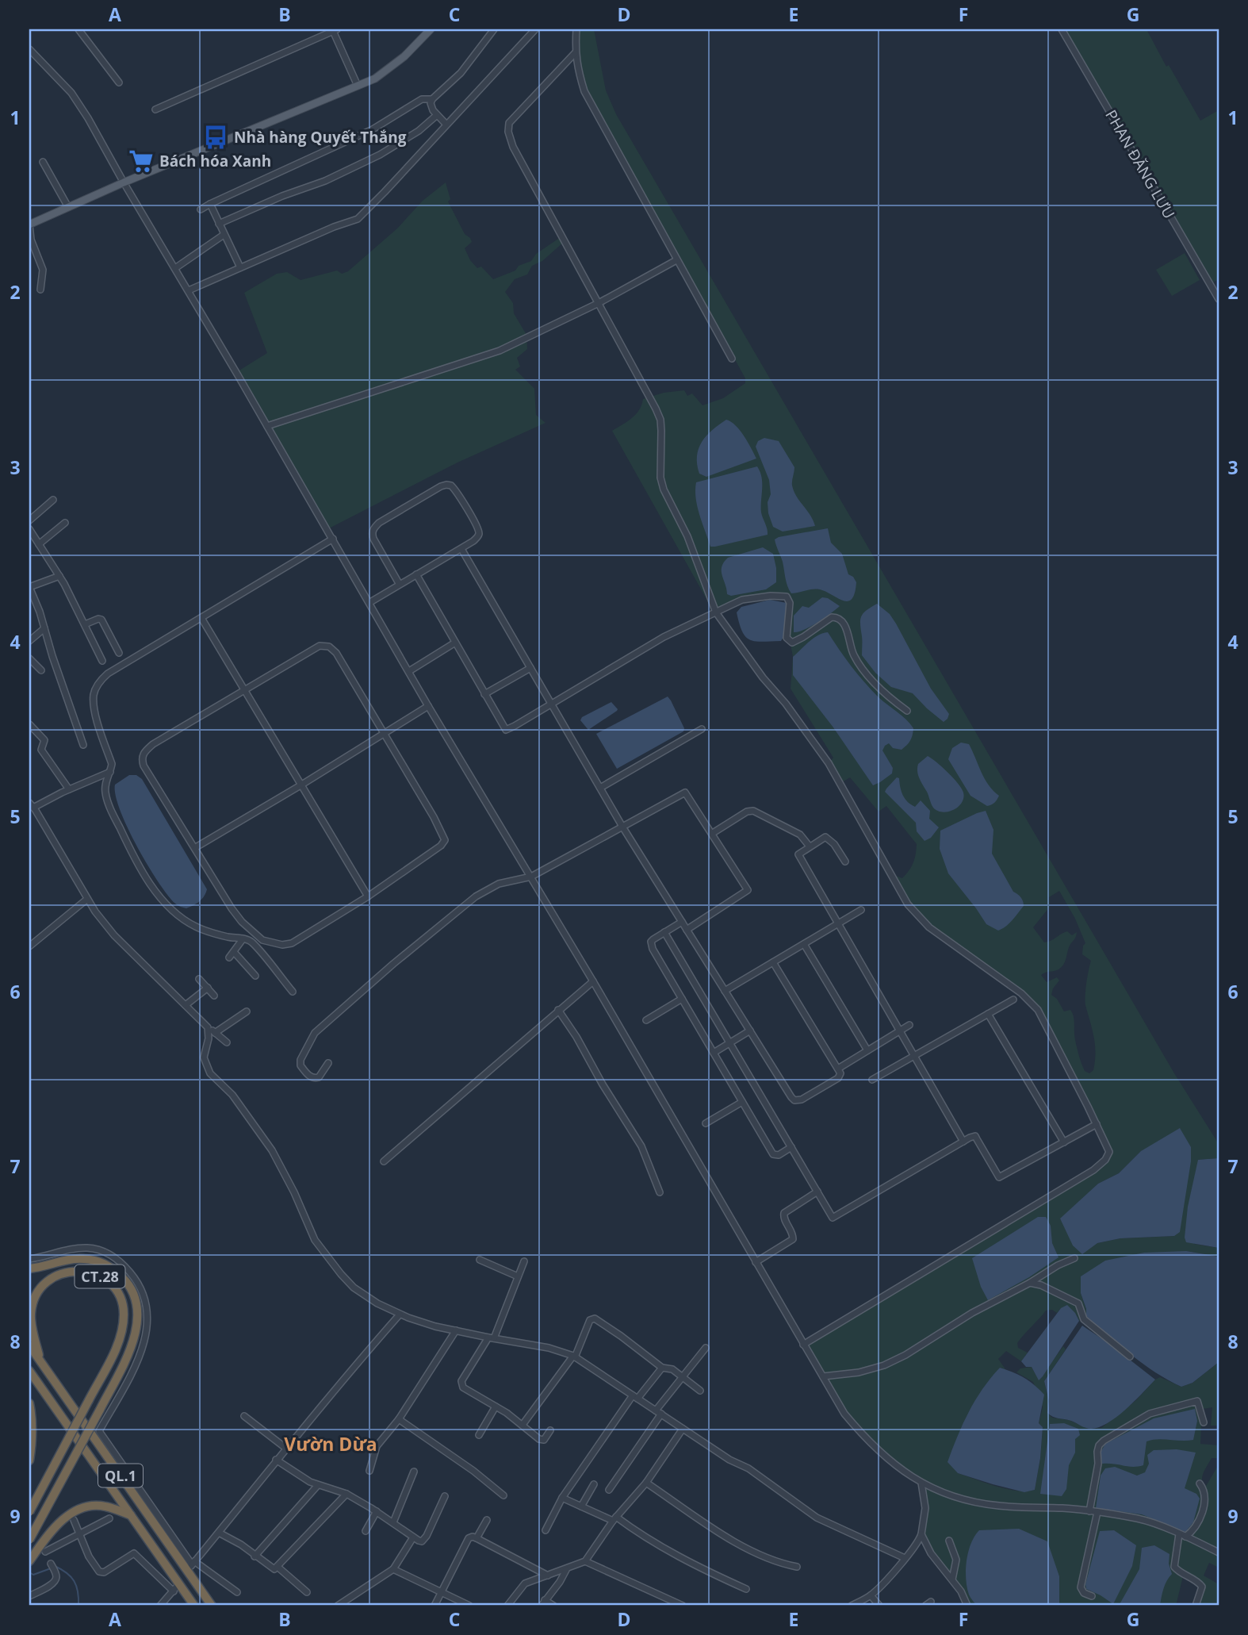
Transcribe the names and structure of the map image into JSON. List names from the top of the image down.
{
  "streets": {
    "highway": ["CT.28", "QL.1"],
    "street": ["PHAN ĐĂNG LƯU"]
  },
  "crossings": [
    ["CT.28", "QL.1"]
  ],
  "districts": ["Vườn Dừa"],
  "places": {
    "bus stop": ["Nhà hàng Quyết Thắng"],
    "supermarket": ["Bách hóa Xanh"]
  },
  "grid": {
    "columns": [
      "A",
      "B",
      "C",
      "D",
      "E",
      "F",
      "G"
    ],
    "rows": [
      "1",
      "2",
      "3",
      "4",
      "5",
      "6",
      "7",
      "8",
      "9"
    ]
  }
}
